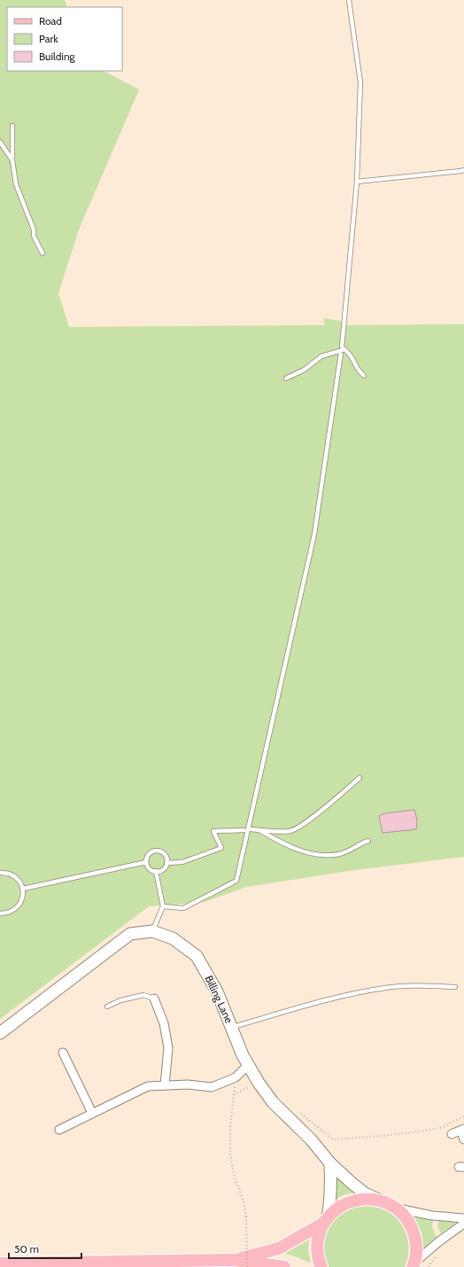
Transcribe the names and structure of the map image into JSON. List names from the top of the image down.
{
  "streets": {
    "street": ["Billing Lane"]
  },
  "legend": ["Road", "Park", "Building"],
  "scale_bar": "50 m"
}
